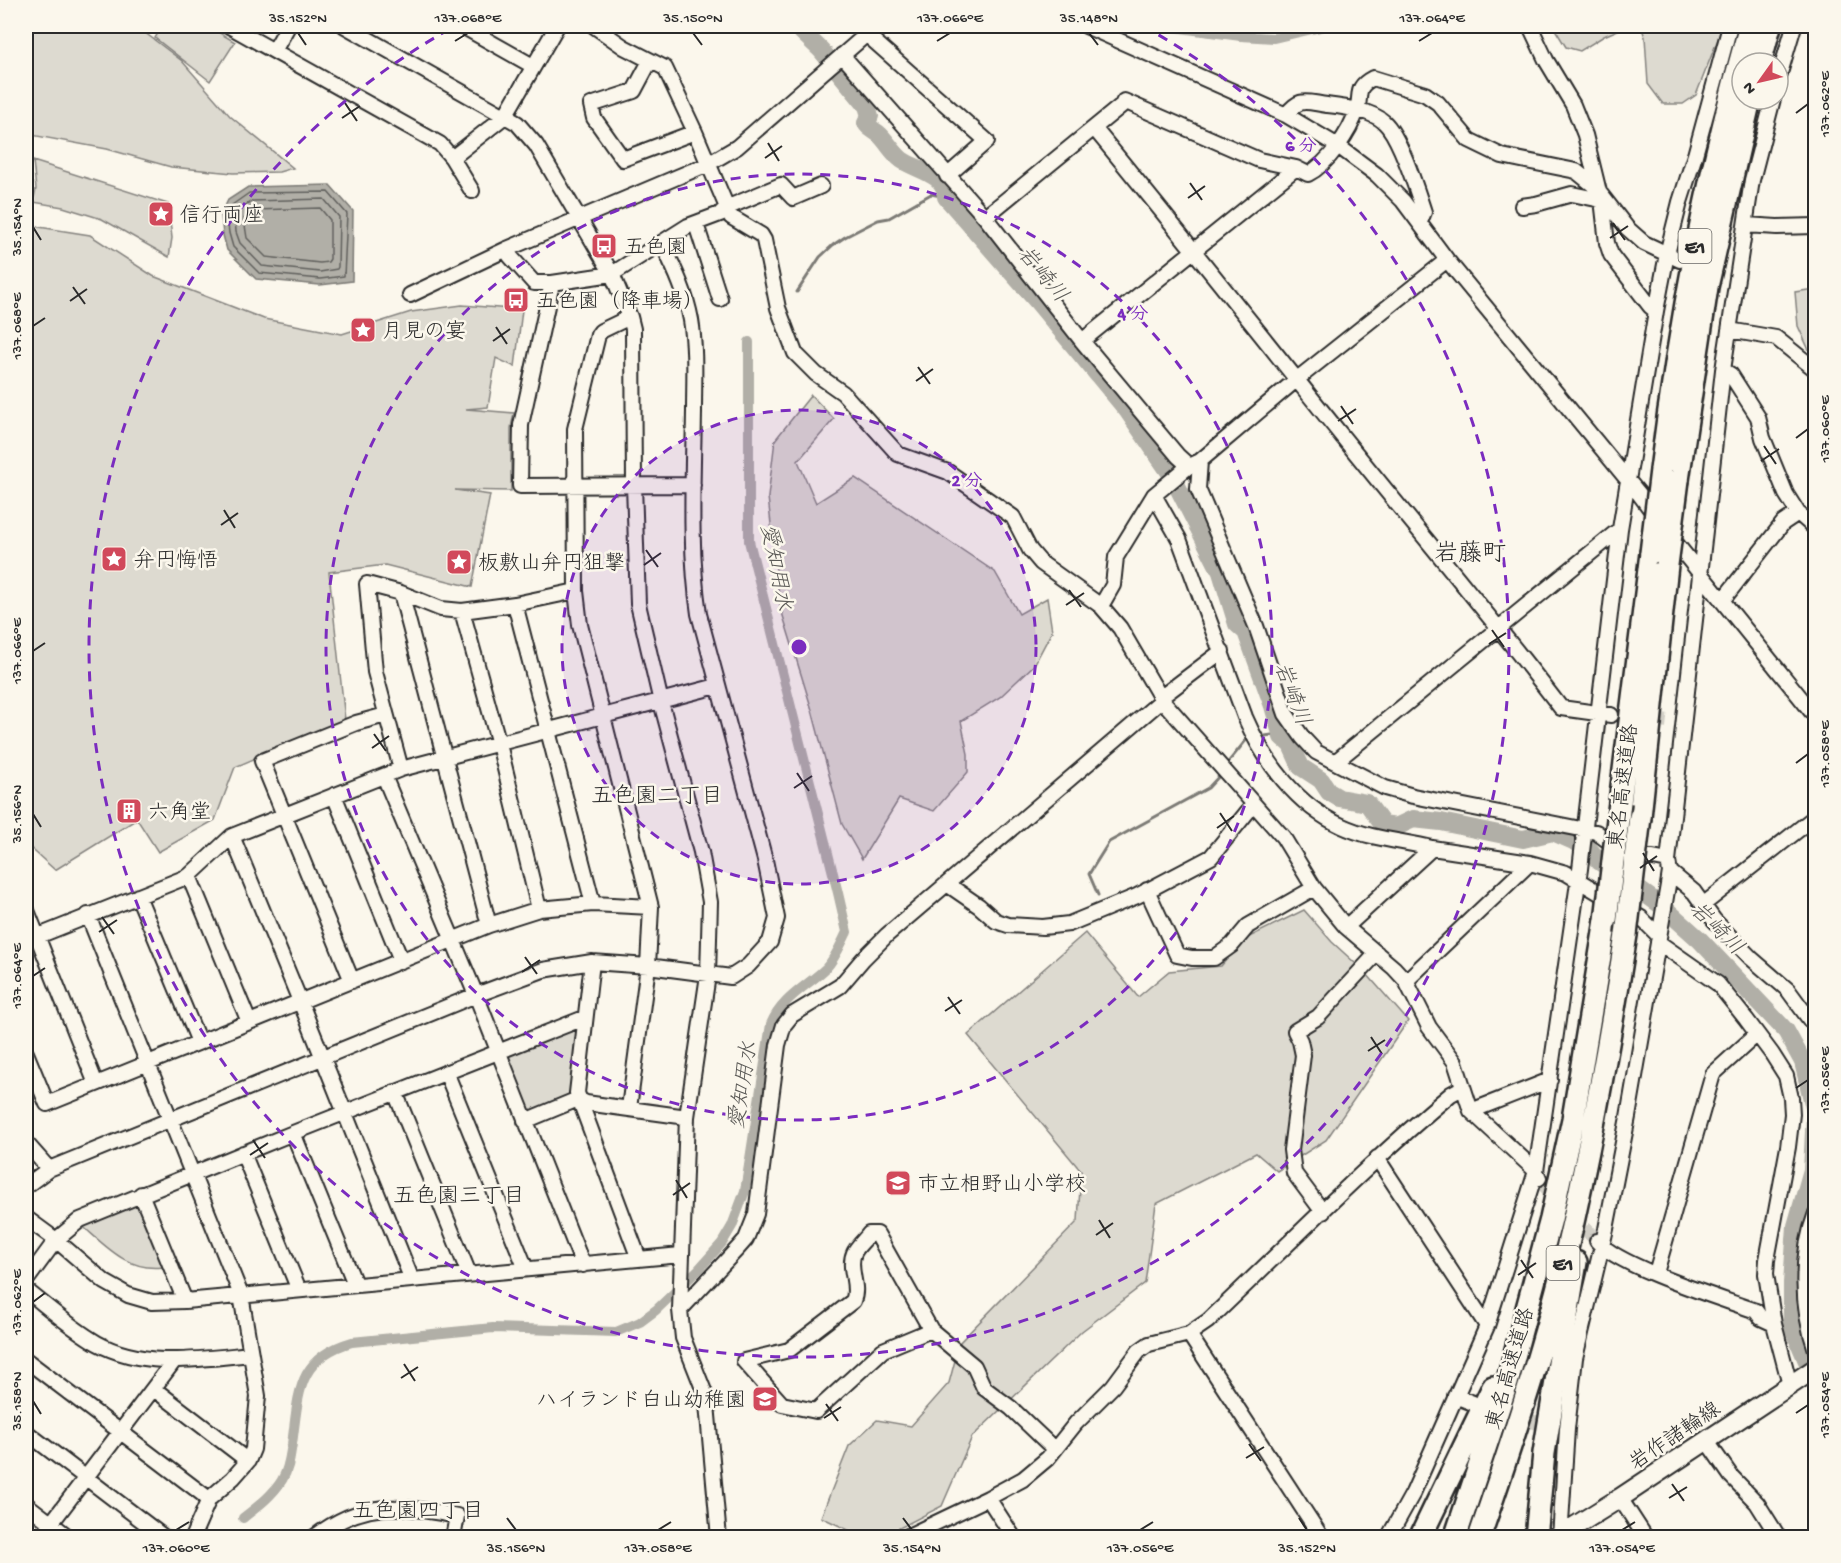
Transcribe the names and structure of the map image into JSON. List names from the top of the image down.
{
  "streets": {
    "highway": ["E1", "東名高速道路"],
    "main road": ["岩作諸輪線"]
  },
  "districts": [
    "岩藤町",
    "五色園二丁目",
    "五色園三丁目",
    "五色園四丁目"
  ],
  "water": ["岩崎川", "愛知用水"],
  "places": {
    "place": [
      "信行両座",
      "月見の宴",
      "弁円悔悟",
      "板敷山弁円狙撃"
    ],
    "bus stop": ["五色園", "五色園（降車場）"],
    "building": ["六角堂"],
    "school or university": ["市立相野山小学校", "ハイランド白山幼稚園"]
  },
  "north": "bottom left",
  "coordinates": [
    "35.152°N",
    "137.068°E",
    "35.150°N",
    "137.066°E",
    "35.148°N",
    "137.064°E",
    "137.062°E",
    "35.154°N",
    "137.060°E",
    "137.058°E",
    "35.156°N",
    "137.056°E",
    "35.158°N",
    "137.054°E"
  ],
  "rings": ["6 分", "4 分", "2 分"]
}
